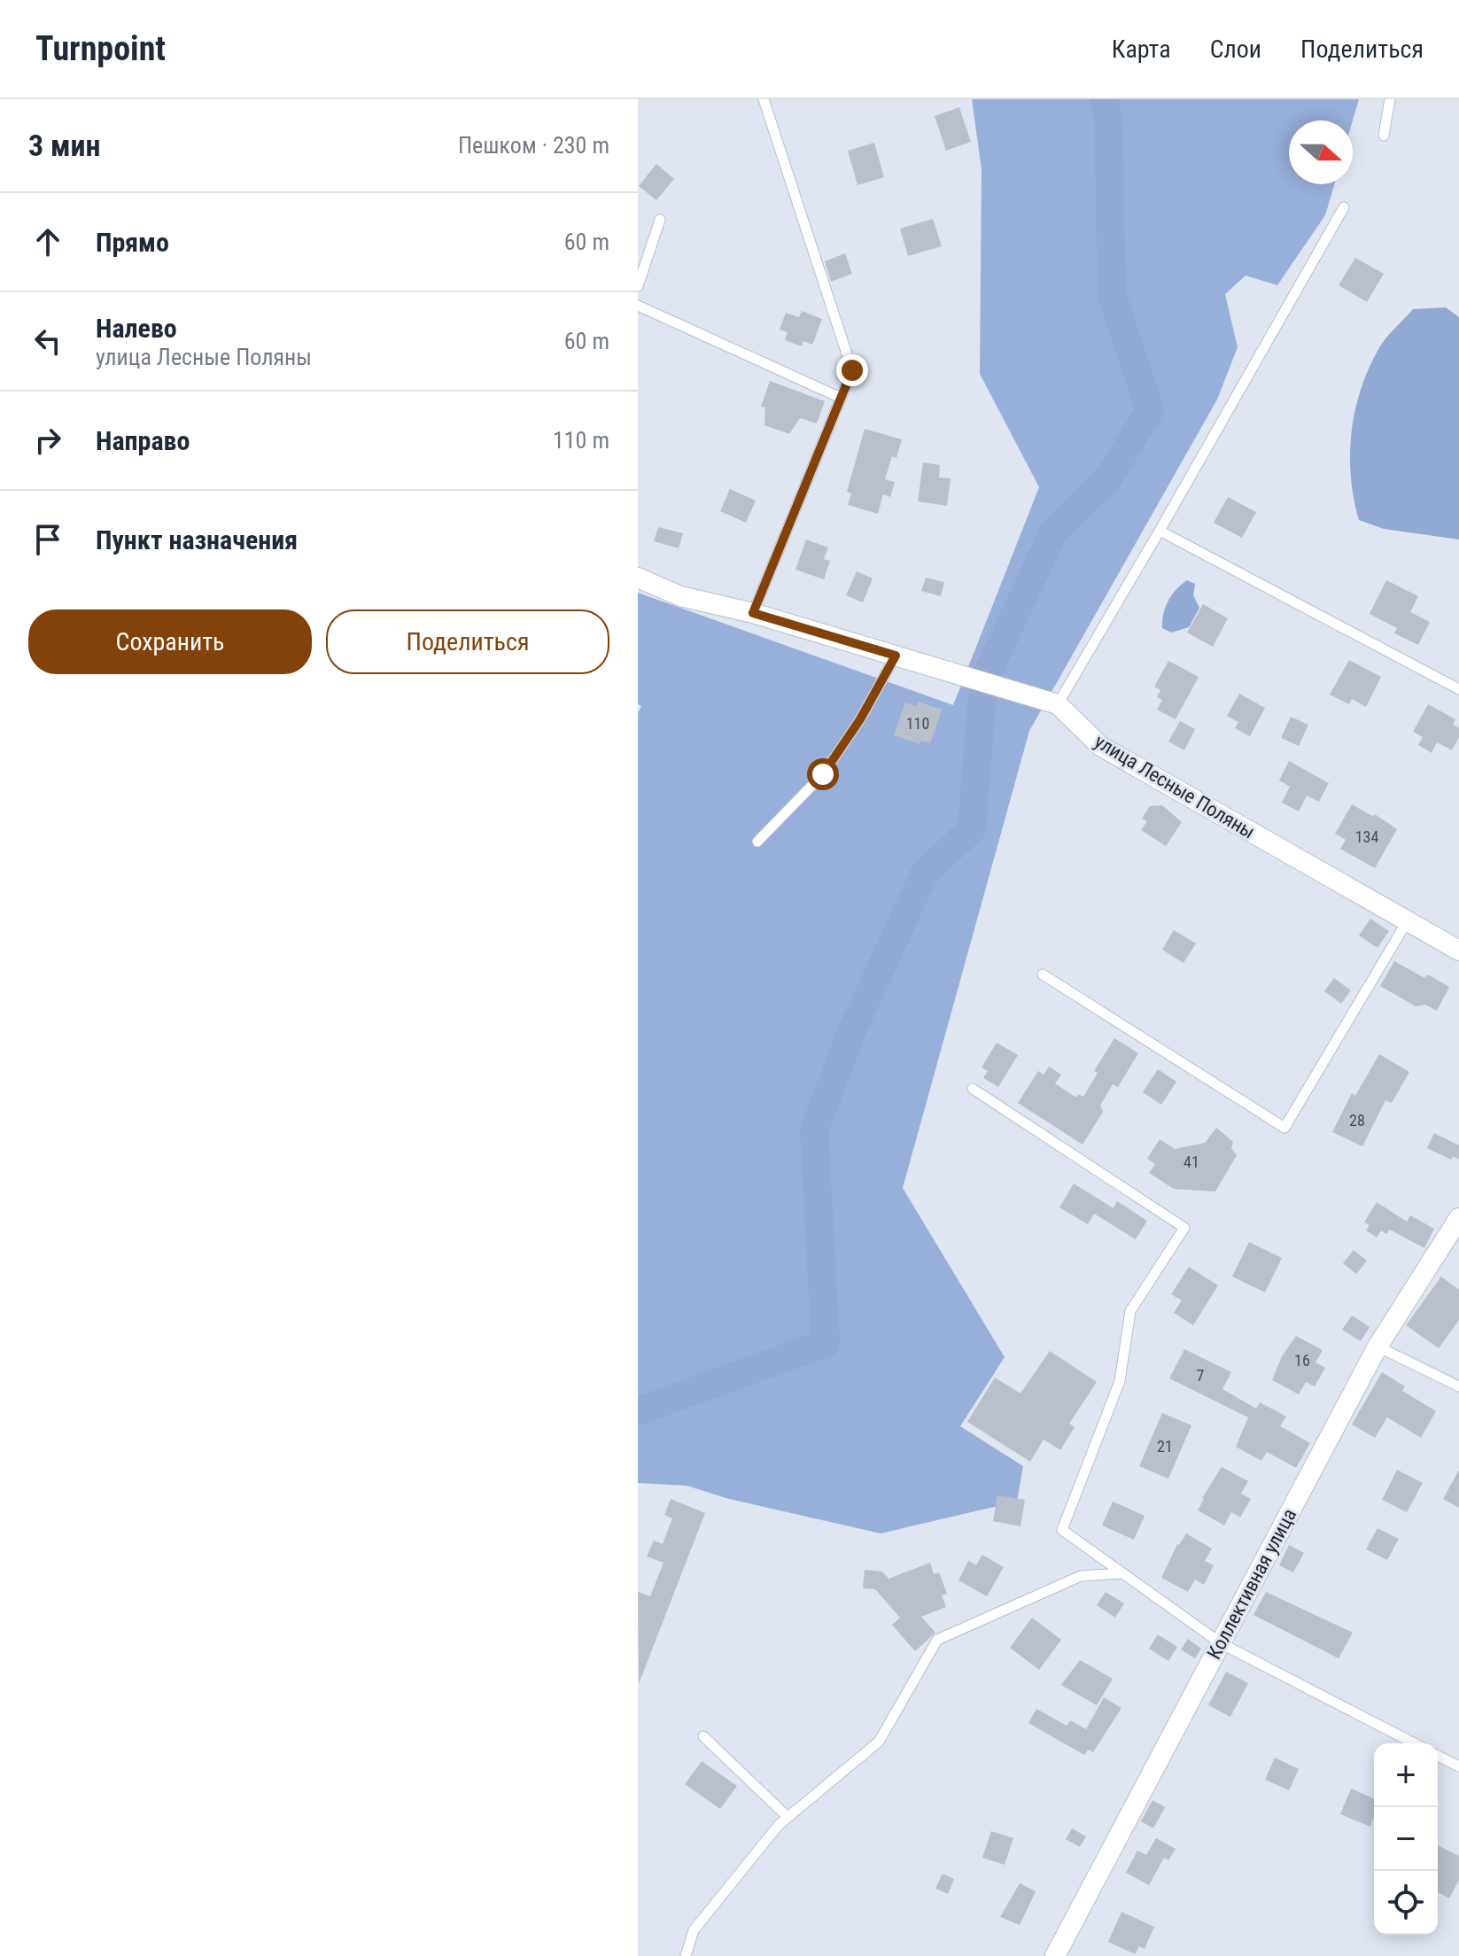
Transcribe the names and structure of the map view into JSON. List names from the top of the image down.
{
  "streets": {
    "street": ["улица Лесные Поляны", "Коллективная улица"]
  },
  "house_numbers": [
    "110",
    "134",
    "28",
    "41",
    "16",
    "7",
    "21"
  ],
  "north": "right",
  "page": {
    "header": "Turnpoint",
    "nav": ["Карта", "Слои", "Поделиться"],
    "heading": ["3 мин", "Пешком · 230 m"],
    "list": [
      ["Прямо", "60 m"],
      ["Налево", "улица Лесные Поляны", "60 m"],
      ["Направо", "110 m"],
      "Пункт назначения"
    ],
    "buttons": ["Сохранить", "Поделиться"],
    "map_buttons": ["+", "−"]
  }
}
